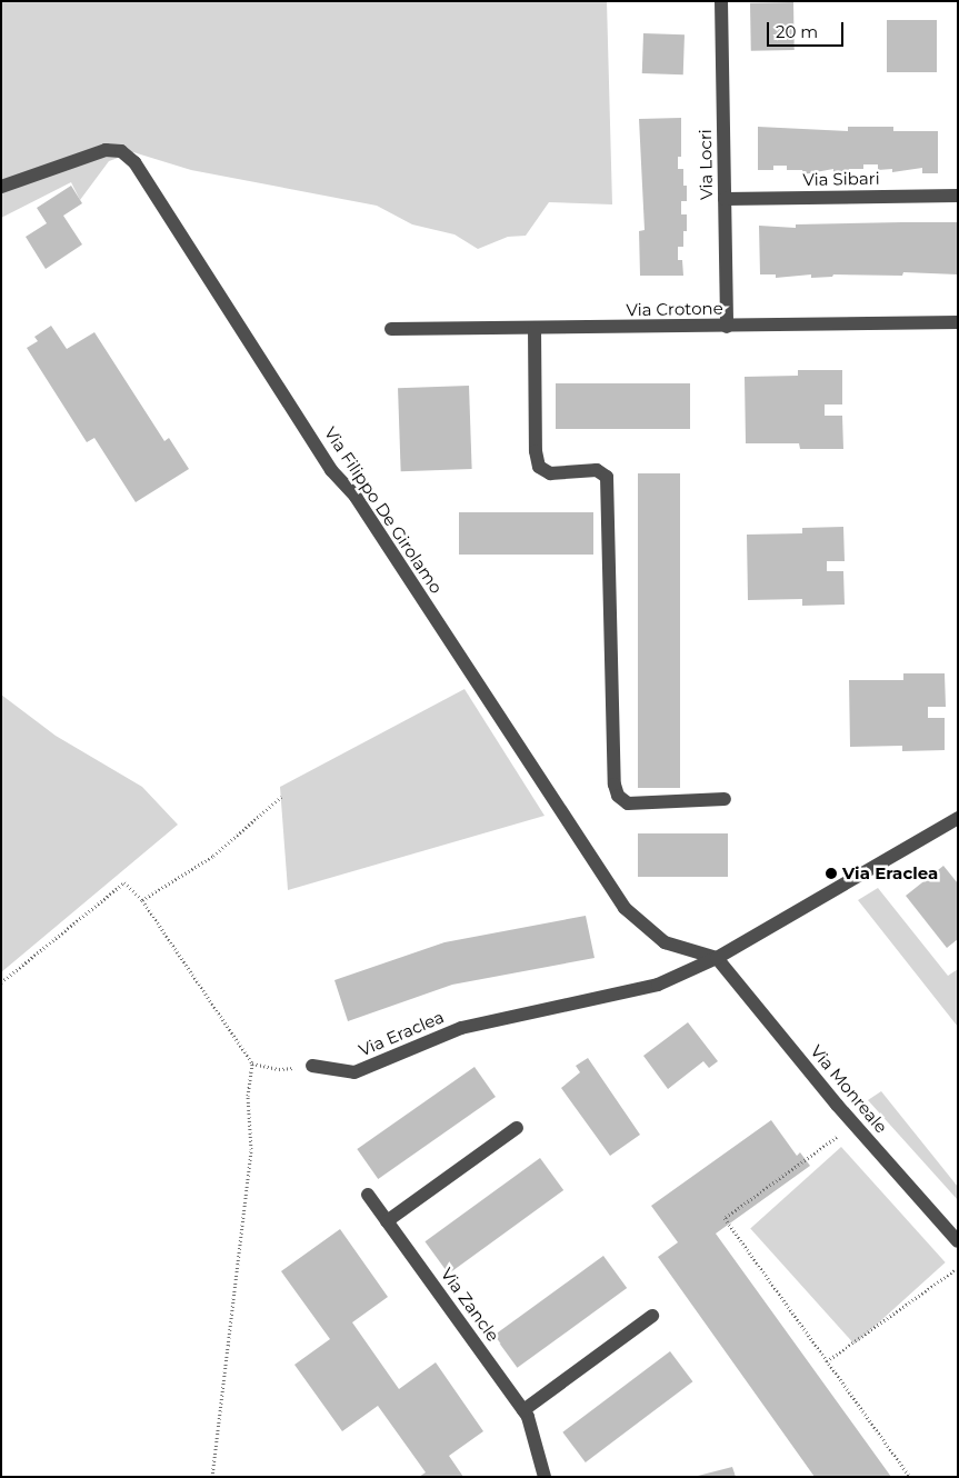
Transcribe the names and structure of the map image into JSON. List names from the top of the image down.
{
  "streets": {
    "street": [
      "Via Locri",
      "Via Sibari",
      "Via Crotone",
      "Via Filippo De Girolamo",
      "Via Eraclea",
      "Via Monreale",
      "Via Zancle"
    ]
  },
  "crossings": [
    ["Via Locri", "Via Sibari"],
    ["Via Locri", "Via Crotone"],
    ["Via Filippo De Girolamo", "Via Eraclea"],
    ["Via Filippo De Girolamo", "Via Monreale"],
    ["Via Eraclea", "Via Monreale"]
  ],
  "places": ["Via Eraclea"],
  "scale_bar": "20 m"
}
